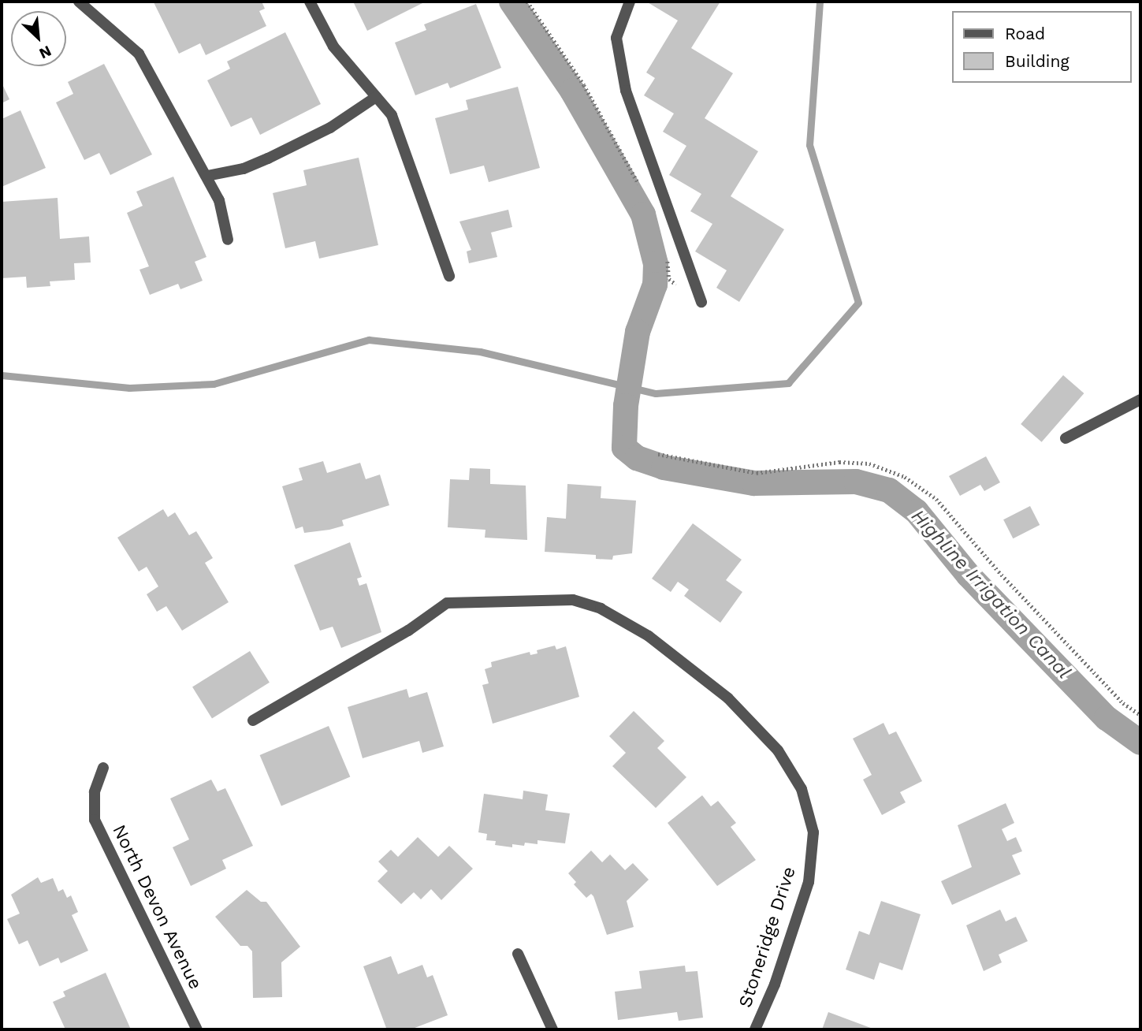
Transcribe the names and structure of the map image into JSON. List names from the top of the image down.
{
  "streets": {
    "street": ["North Devon Avenue", "Stoneridge Drive"]
  },
  "water": ["Highline Irrigation Canal"],
  "legend": ["Road", "Building"],
  "north": "bottom right"
}
